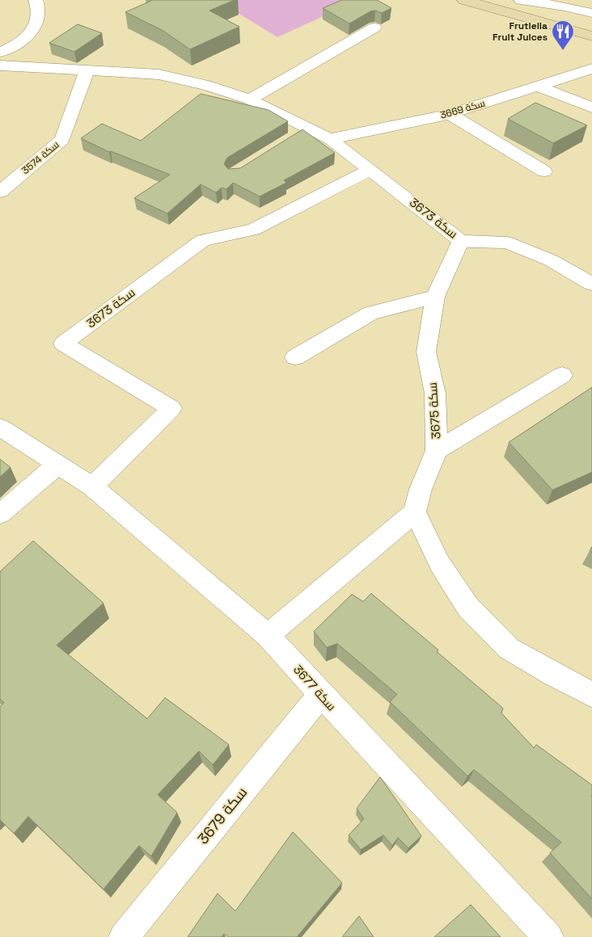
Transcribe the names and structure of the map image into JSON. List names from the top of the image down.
{
  "streets": {
    "street": [
      "سكة 3669",
      "سكة 3574",
      "سكة 3673",
      "سكة 3675",
      "سكة 3677",
      "سكة 3679"
    ]
  },
  "crossings": [
    ["سكة 3669", "سكة 3673"],
    ["سكة 3574", "سكة 3673"],
    ["سكة 3673", "سكة 3675"],
    ["سكة 3673", "سكة 3677"],
    ["سكة 3677", "سكة 3679"]
  ],
  "places": {
    "restaurant": ["Frutiella Fruit Juices"]
  }
}
